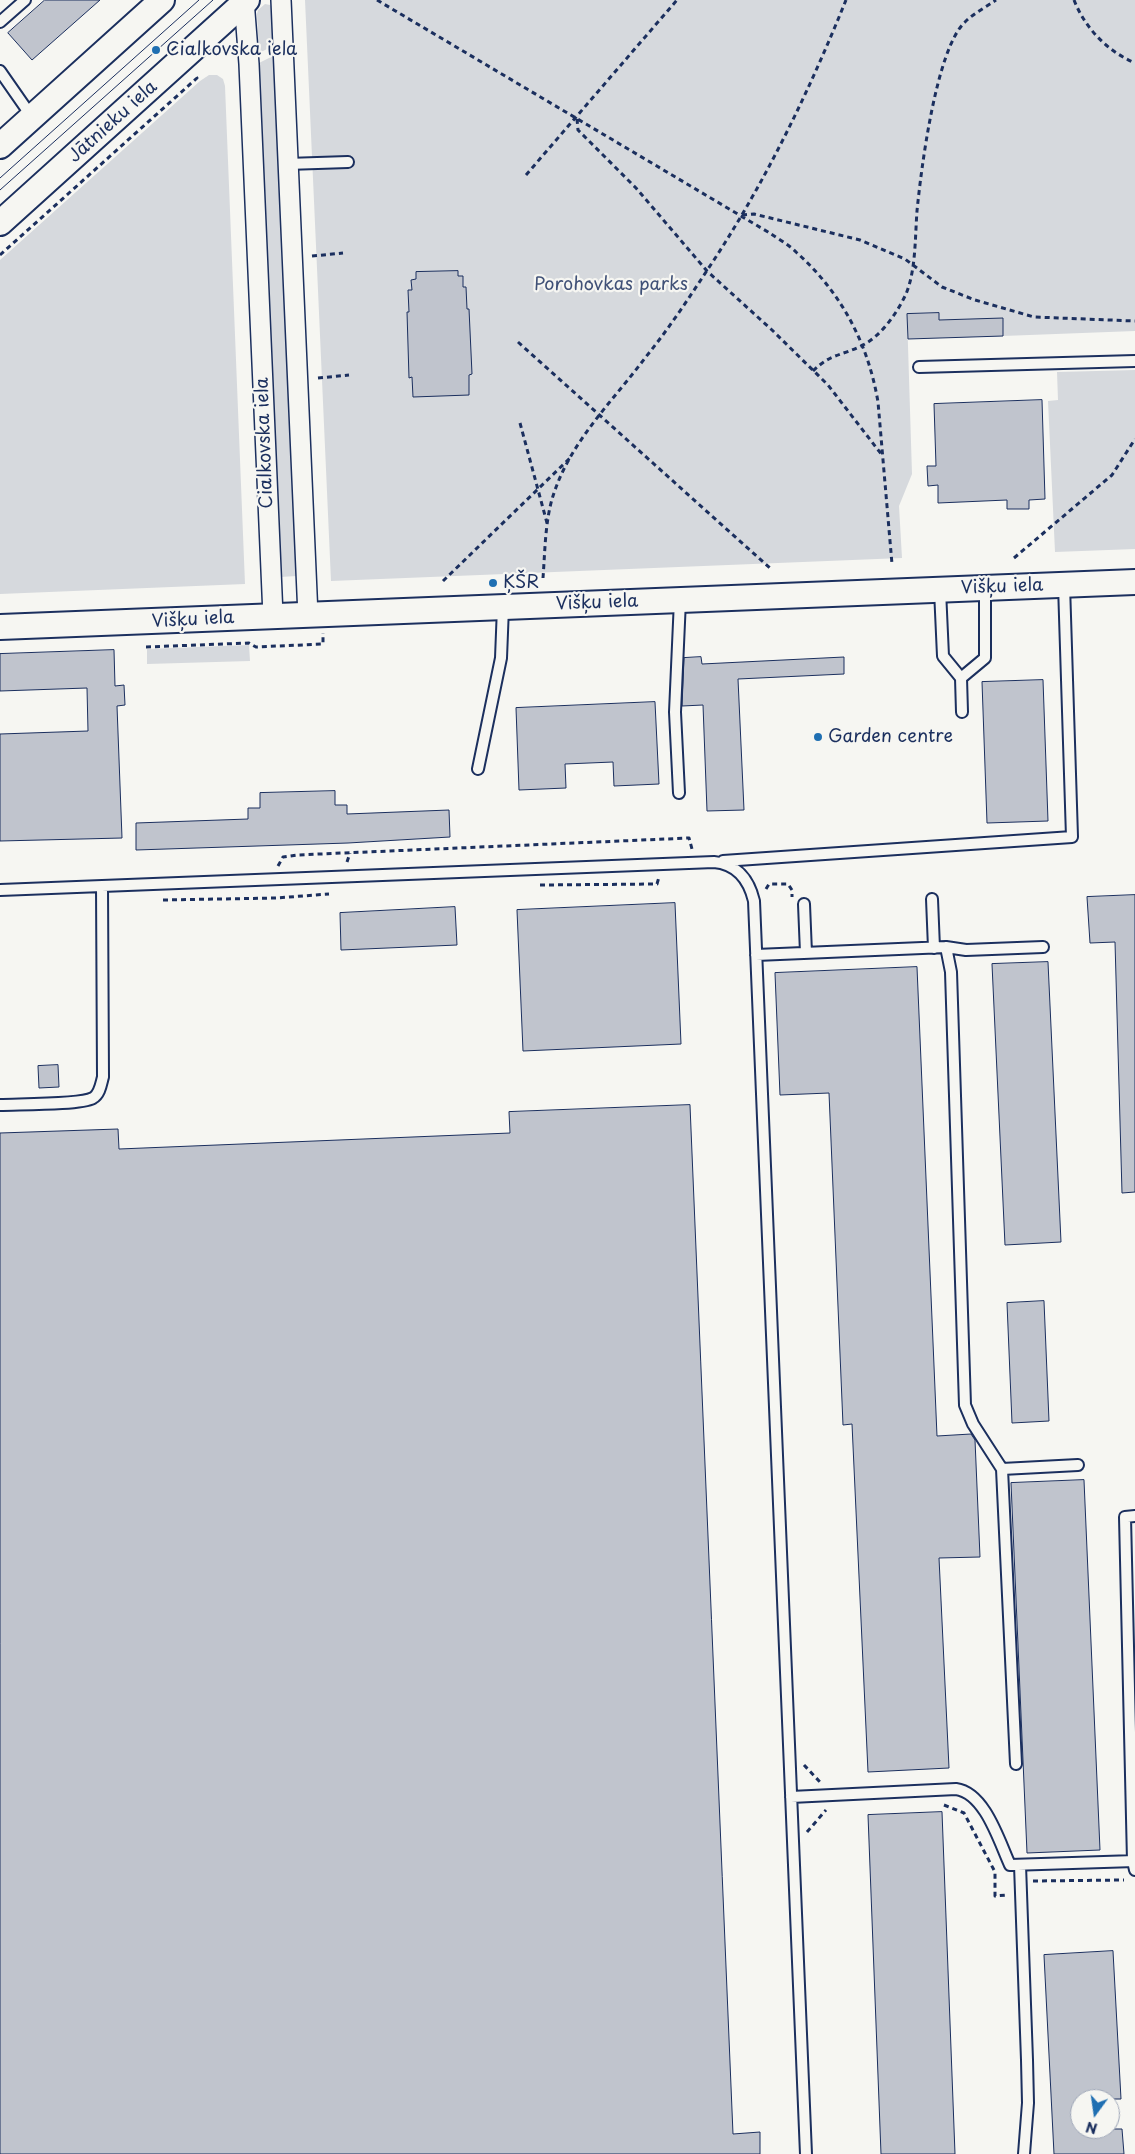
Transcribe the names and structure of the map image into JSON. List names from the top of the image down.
{
  "streets": {
    "street": ["Jātnieku iela", "Cialkovska iela", "Višķu iela"]
  },
  "crossings": [
    ["Jātnieku iela", "Cialkovska iela"],
    ["Cialkovska iela", "Višķu iela"]
  ],
  "parks": ["Porohovkas parks"],
  "places": ["Cialkovska iela", "ĶŠR", "Garden centre"],
  "north": "bottom"
}
